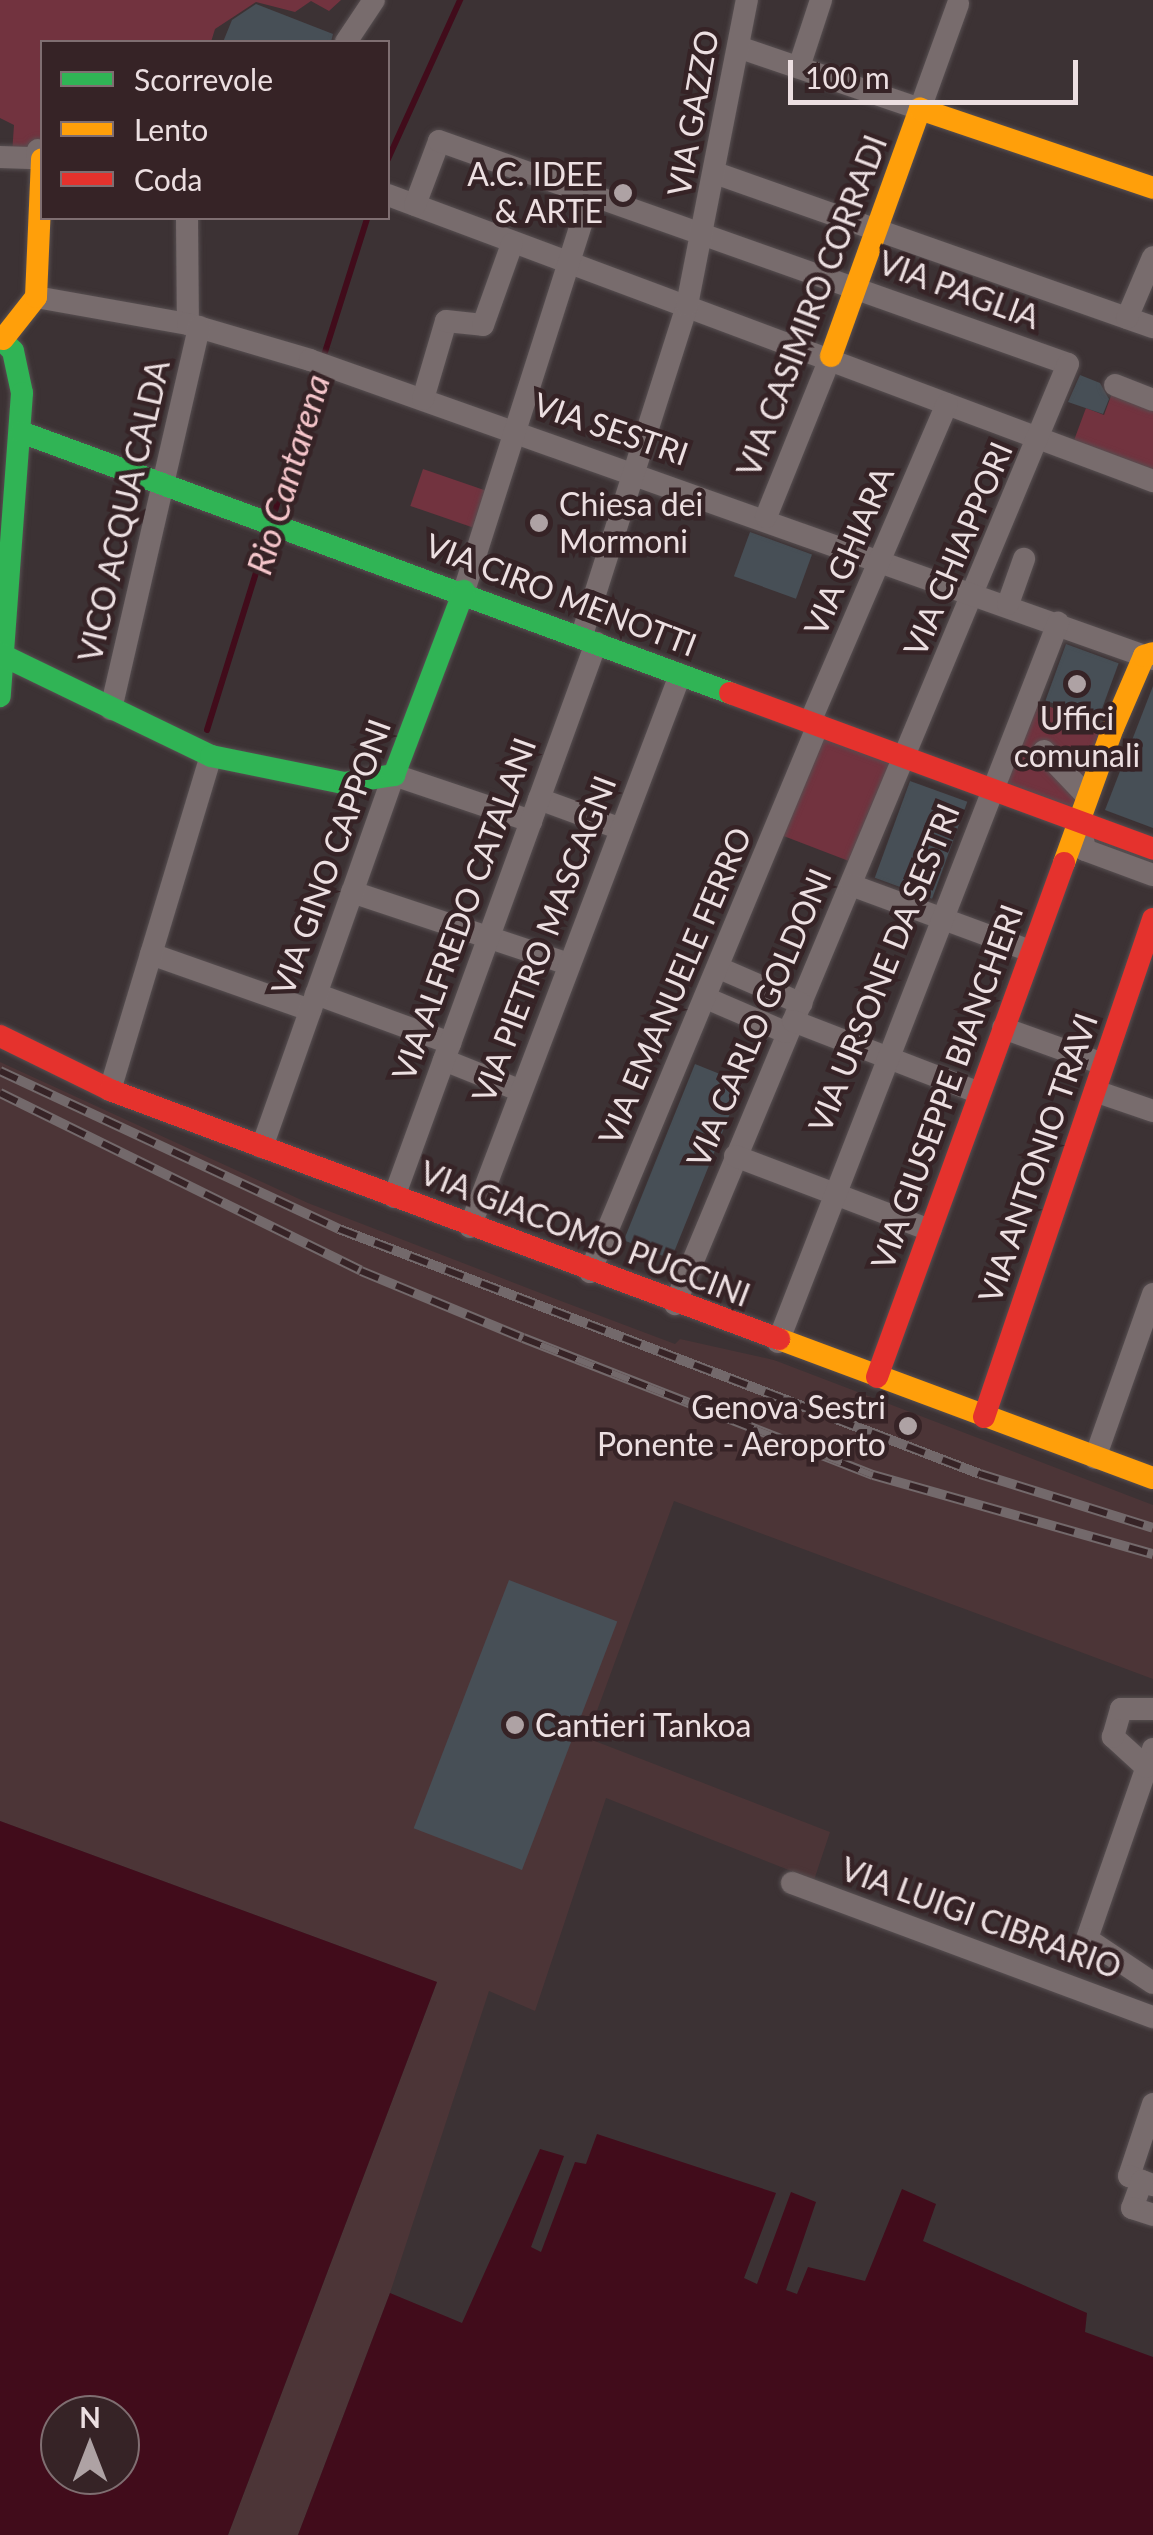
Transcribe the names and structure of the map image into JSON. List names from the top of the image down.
{
  "streets": {
    "street": [
      "VIA GAZZO",
      "VIA PAGLIA",
      "VIA CASIMIRO CORRADI",
      "VIA SESTRI",
      "VICO ACQUA CALDA",
      "VIA CHIAPPORI",
      "VIA GHIARA",
      "VIA CIRO MENOTTI",
      "VIA GINO CAPPONI",
      "VIA ALFREDO CATALANI",
      "VIA PIETRO MASCAGNI",
      "VIA URSONE DA SESTRI",
      "VIA EMANUELE FERRO",
      "VIA CARLO GOLDONI",
      "VIA GIUSEPPE BIANCHERI",
      "VIA ANTONIO TRAVI",
      "VIA GIACOMO PUCCINI",
      "VIA LUIGI CIBRARIO"
    ]
  },
  "crossings": [
    ["VIA GAZZO", "VIA PAGLIA"],
    ["VIA GAZZO", "VIA SESTRI"],
    ["VIA GAZZO", "VIA ALFREDO CATALANI"],
    ["VIA PAGLIA", "VIA CASIMIRO CORRADI"],
    ["VIA PAGLIA", "VIA CHIAPPORI"],
    ["VIA CASIMIRO CORRADI", "VIA SESTRI"],
    ["VIA SESTRI", "VICO ACQUA CALDA"],
    ["VIA SESTRI", "VIA CHIAPPORI"],
    ["VIA SESTRI", "VIA GHIARA"],
    ["VIA SESTRI", "VIA ALFREDO CATALANI"],
    ["VIA SESTRI", "VIA URSONE DA SESTRI"],
    ["VIA SESTRI", "VIA GIUSEPPE BIANCHERI"],
    ["VICO ACQUA CALDA", "VIA CIRO MENOTTI"],
    ["VIA CHIAPPORI", "VIA CIRO MENOTTI"],
    ["VIA CHIAPPORI", "VIA CARLO GOLDONI"],
    ["VIA GHIARA", "VIA CIRO MENOTTI"],
    ["VIA GHIARA", "VIA EMANUELE FERRO"],
    ["VIA CIRO MENOTTI", "VIA GINO CAPPONI"],
    ["VIA CIRO MENOTTI", "VIA ALFREDO CATALANI"],
    ["VIA CIRO MENOTTI", "VIA PIETRO MASCAGNI"],
    ["VIA CIRO MENOTTI", "VIA URSONE DA SESTRI"],
    ["VIA CIRO MENOTTI", "VIA EMANUELE FERRO"],
    ["VIA CIRO MENOTTI", "VIA CARLO GOLDONI"],
    ["VIA CIRO MENOTTI", "VIA GIUSEPPE BIANCHERI"],
    ["VIA GINO CAPPONI", "VIA GIACOMO PUCCINI"],
    ["VIA ALFREDO CATALANI", "VIA GIACOMO PUCCINI"],
    ["VIA PIETRO MASCAGNI", "VIA GIACOMO PUCCINI"],
    ["VIA URSONE DA SESTRI", "VIA GIACOMO PUCCINI"],
    ["VIA EMANUELE FERRO", "VIA GIACOMO PUCCINI"],
    ["VIA CARLO GOLDONI", "VIA GIACOMO PUCCINI"],
    ["VIA GIUSEPPE BIANCHERI", "VIA GIACOMO PUCCINI"],
    ["VIA ANTONIO TRAVI", "VIA GIACOMO PUCCINI"]
  ],
  "water": ["Rio Cantarena"],
  "places": [
    "A.C. IDEE & ARTE",
    "Chiesa dei Mormoni",
    "Uffici comunali",
    "Genova Sestri Ponente - Aeroporto",
    "Cantieri Tankoa"
  ],
  "legend": ["Scorrevole", "Lento", "Coda"],
  "scale_bar": "100 m",
  "north": "top"
}
